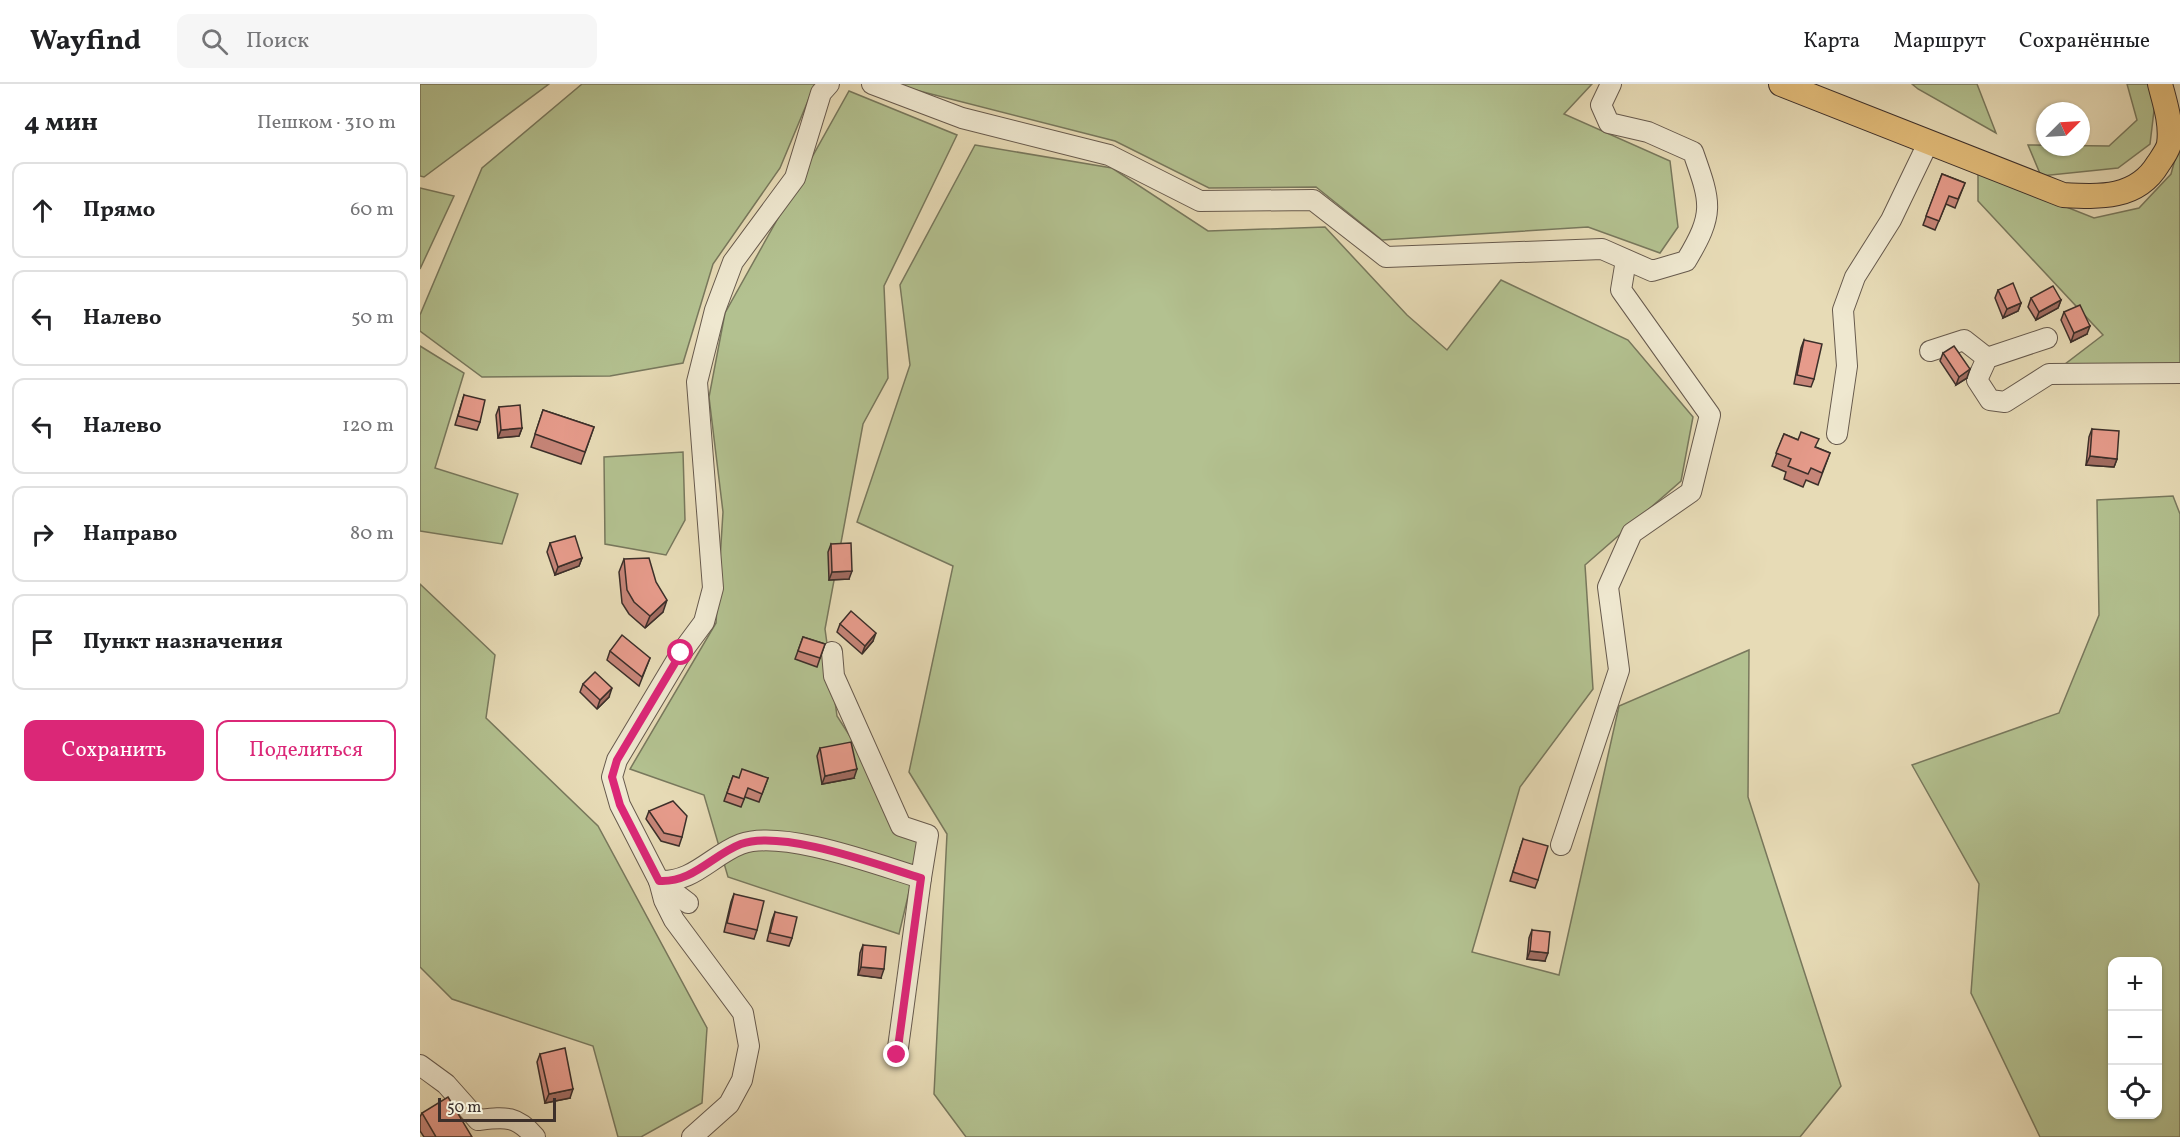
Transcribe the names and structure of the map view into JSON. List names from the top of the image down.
{
  "scale_bar": "50 m",
  "north": "top right",
  "page": {
    "header": "Wayfind",
    "search": "Поиск",
    "nav": ["Карта", "Маршрут", "Сохранённые"],
    "heading": ["4 мин", "Пешком · 310 m"],
    "list": [
      ["Прямо", "60 m"],
      ["Налево", "50 m"],
      ["Налево", "120 m"],
      ["Направо", "80 m"],
      "Пункт назначения"
    ],
    "buttons": ["Сохранить", "Поделиться"],
    "map_buttons": ["+", "−"],
    "scale": "50 m"
  }
}
